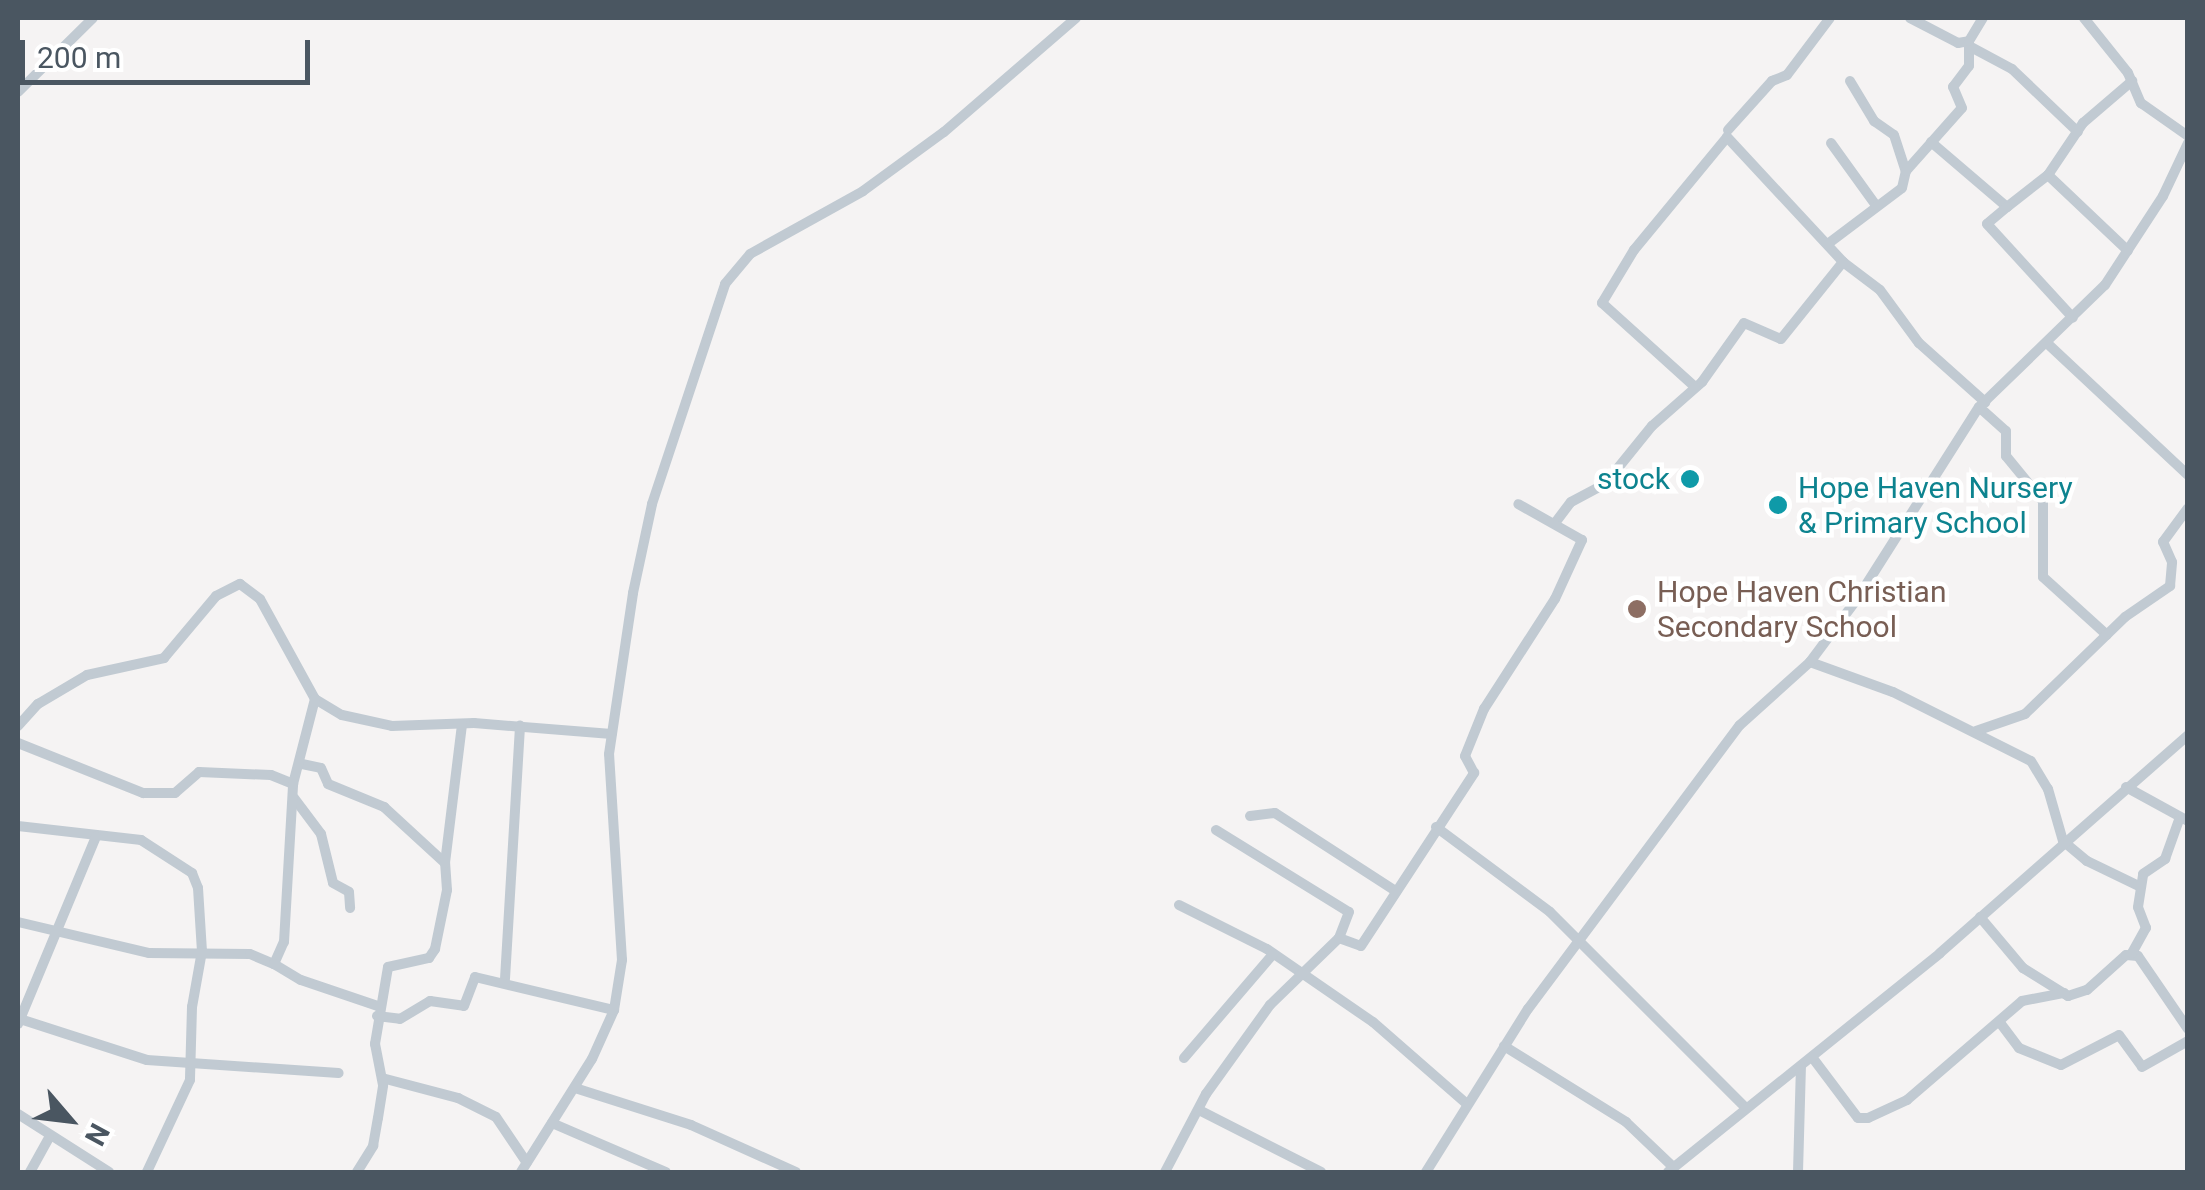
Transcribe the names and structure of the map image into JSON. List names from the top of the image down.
{
  "places": ["stock", "Hope Haven Nursery & Primary School", "Hope Haven Christian Secondary School"],
  "scale_bar": "200 m",
  "north": "bottom right"
}
